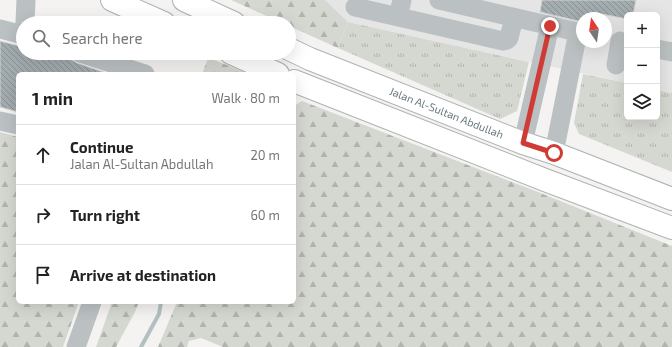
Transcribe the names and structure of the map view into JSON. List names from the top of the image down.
{
  "streets": {
    "main road": ["Jalan Al-Sultan Abdullah"]
  },
  "north": "top",
  "page": {
    "map_buttons": ["+", "−"],
    "search": "Search here",
    "heading": ["1 min", "Walk · 80 m"],
    "list": [
      ["Continue", "Jalan Al-Sultan Abdullah", "20 m"],
      ["Turn right", "60 m"],
      "Arrive at destination"
    ]
  }
}
